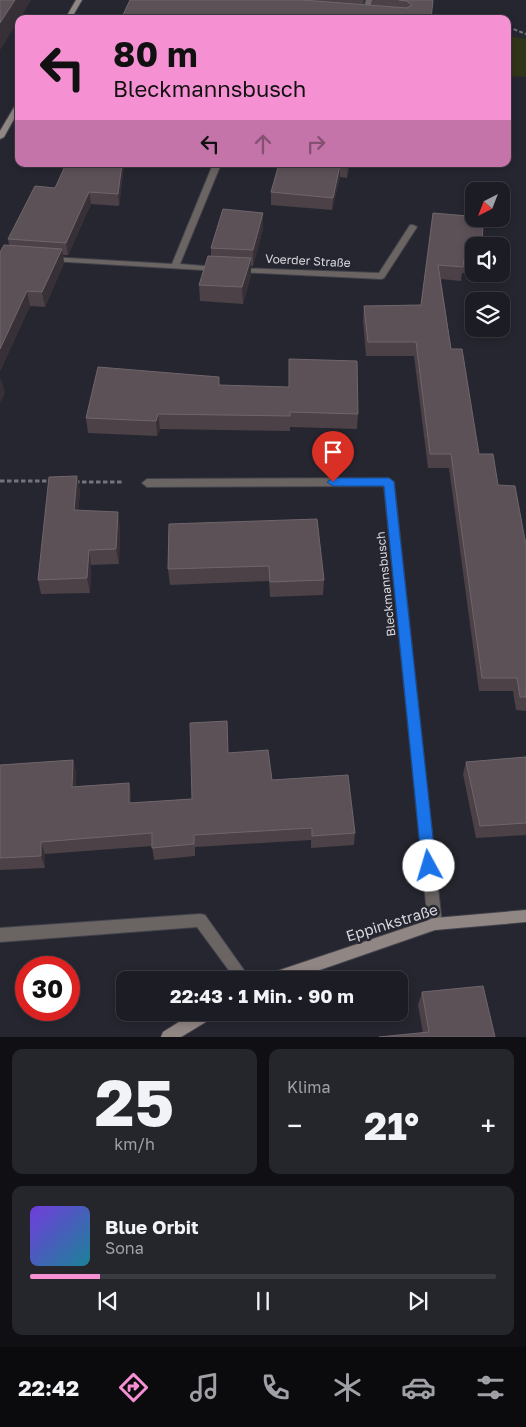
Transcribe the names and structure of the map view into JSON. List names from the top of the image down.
{
  "streets": {
    "street": ["Voerder Straße", "Bleckmannsbusch", "Eppinkstraße"]
  },
  "crossings": [
    ["Bleckmannsbusch", "Eppinkstraße"]
  ],
  "north": "bottom left",
  "page": {
    "turn": ["80 m", "Bleckmannsbusch"],
    "limit": "30",
    "trip": "22:43 · 1 Min. · 90 m",
    "tile": [
      ["25", "km/h"],
      "Klima"
    ],
    "heat": ["−", "21°", "+"],
    "song": ["Blue Orbit", "Sona"],
    "tabs": "22:42"
  }
}
